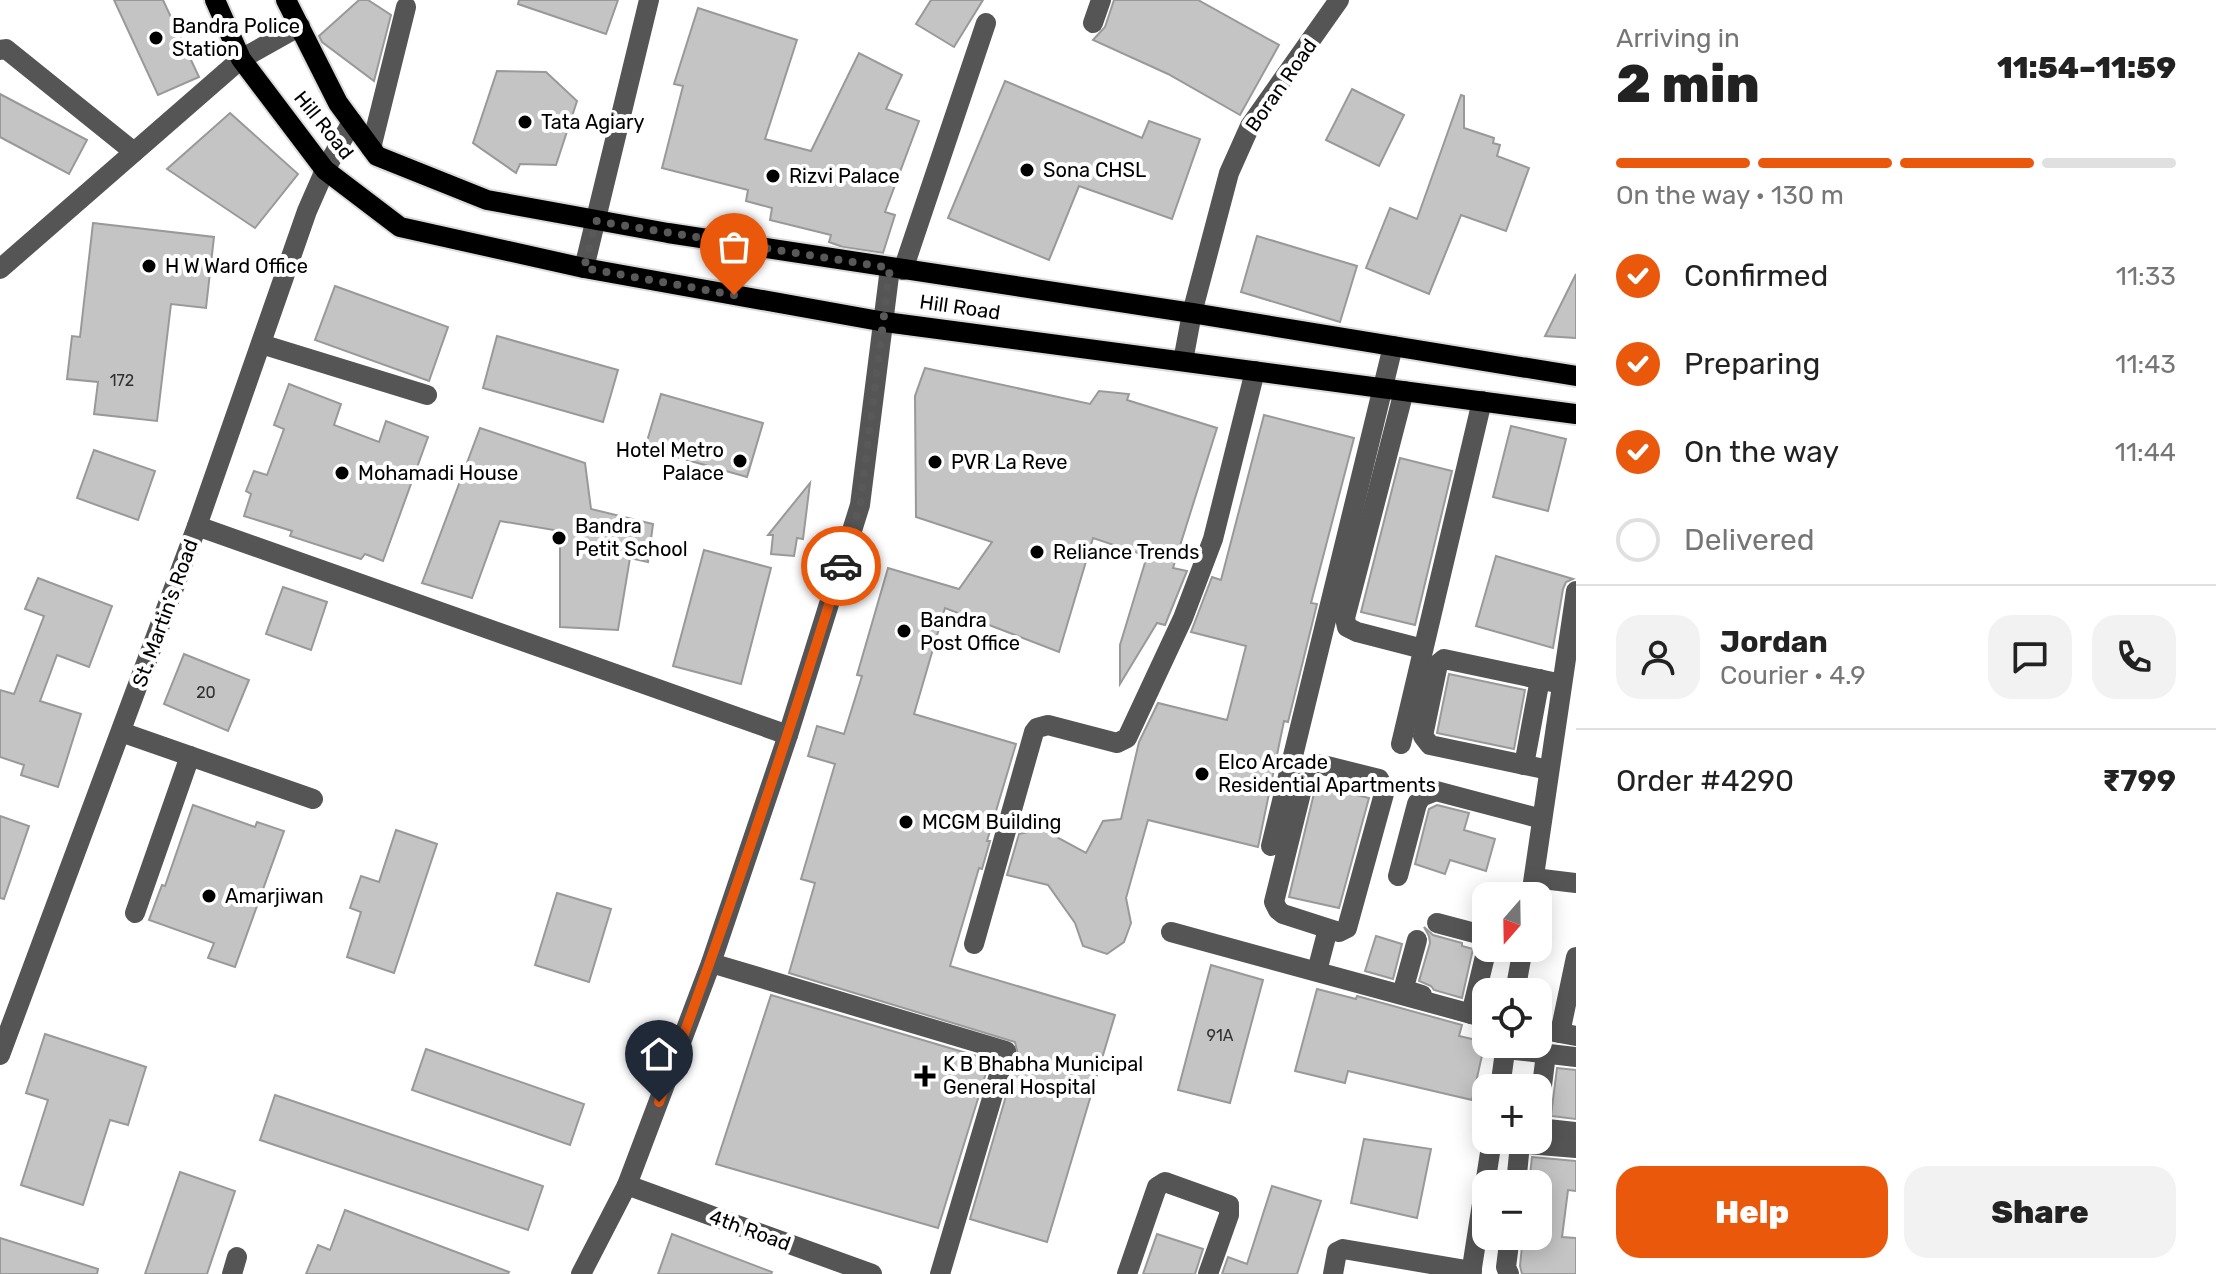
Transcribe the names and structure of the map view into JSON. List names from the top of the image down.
{
  "streets": {
    "main road": ["Hill Road"],
    "street": ["Boran Road", "St. Martin's Road", "4th Road"]
  },
  "crossings": [
    ["Boran Road", "Hill Road"],
    ["Hill Road", "St. Martin's Road"]
  ],
  "places": {
    "other": [
      "Bandra Police Station",
      "Tata Agiary",
      "Sona CHSL",
      "Rizvi Palace",
      "H W Ward Office",
      "Hotel Metro Palace",
      "PVR La Reve",
      "Mohamadi House",
      "Bandra Petit School",
      "Reliance Trends",
      "Bandra Post Office",
      "Elco Arcade Residential Apartments",
      "MCGM Building",
      "Amarjiwan"
    ],
    "health": ["K B Bhabha Municipal General Hospital"]
  },
  "house_numbers": ["172", "20", "91A"],
  "north": "bottom",
  "page": {
    "heading": ["2 min", "Arriving in", "11:54–11:59"],
    "panel": [
      "Jordan",
      "Courier · 4.9",
      "Order #4290",
      "₹799"
    ],
    "bar": "On the way · 130 m",
    "list": [
      ["Confirmed", "11:33"],
      ["Preparing", "11:43"],
      ["On the way", "11:44"],
      "Delivered"
    ],
    "map_buttons": ["+", "−"],
    "buttons": ["Help", "Share"]
  }
}
